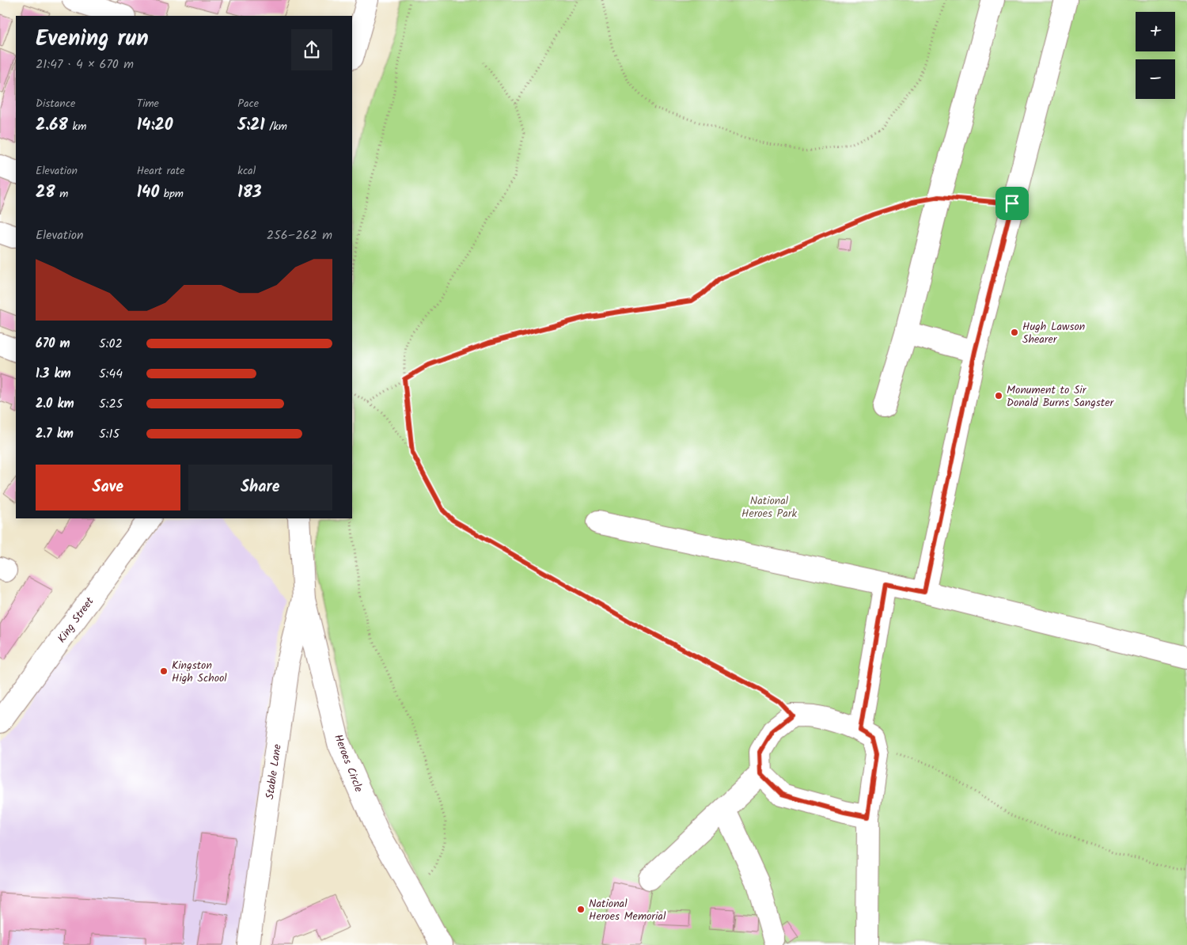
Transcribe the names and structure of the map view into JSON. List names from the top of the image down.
{
  "streets": {
    "street": ["King Street", "Heroes Circle", "Stable Lane"]
  },
  "crossings": [
    ["Heroes Circle", "Stable Lane"]
  ],
  "parks": ["National Heroes Park"],
  "places": [
    "Hugh Lawson Shearer",
    "Monument to Sir Donald Burns Sangster",
    "Kingston High School",
    "National Heroes Memorial"
  ],
  "page": {
    "map_buttons": ["+", "−"],
    "heading": ["Evening run", "21:47 · 4 × 670 m"],
    "stats": [
      ["Distance", "2.68 km"],
      ["Time", "14:20"],
      ["Pace", "5:21 /km"],
      ["Elevation", "28 m"],
      ["Heart rate", "140 bpm"],
      ["kcal", "183"]
    ],
    "chart": ["Elevation", "256–262 m"],
    "list": [
      {
        "name": "670 m",
        "note": "5:02"
      },
      {
        "name": "1.3 km",
        "note": "5:44"
      },
      {
        "name": "2.0 km",
        "note": "5:25"
      },
      {
        "name": "2.7 km",
        "note": "5:15"
      }
    ],
    "buttons": ["Save", "Share"]
  }
}
